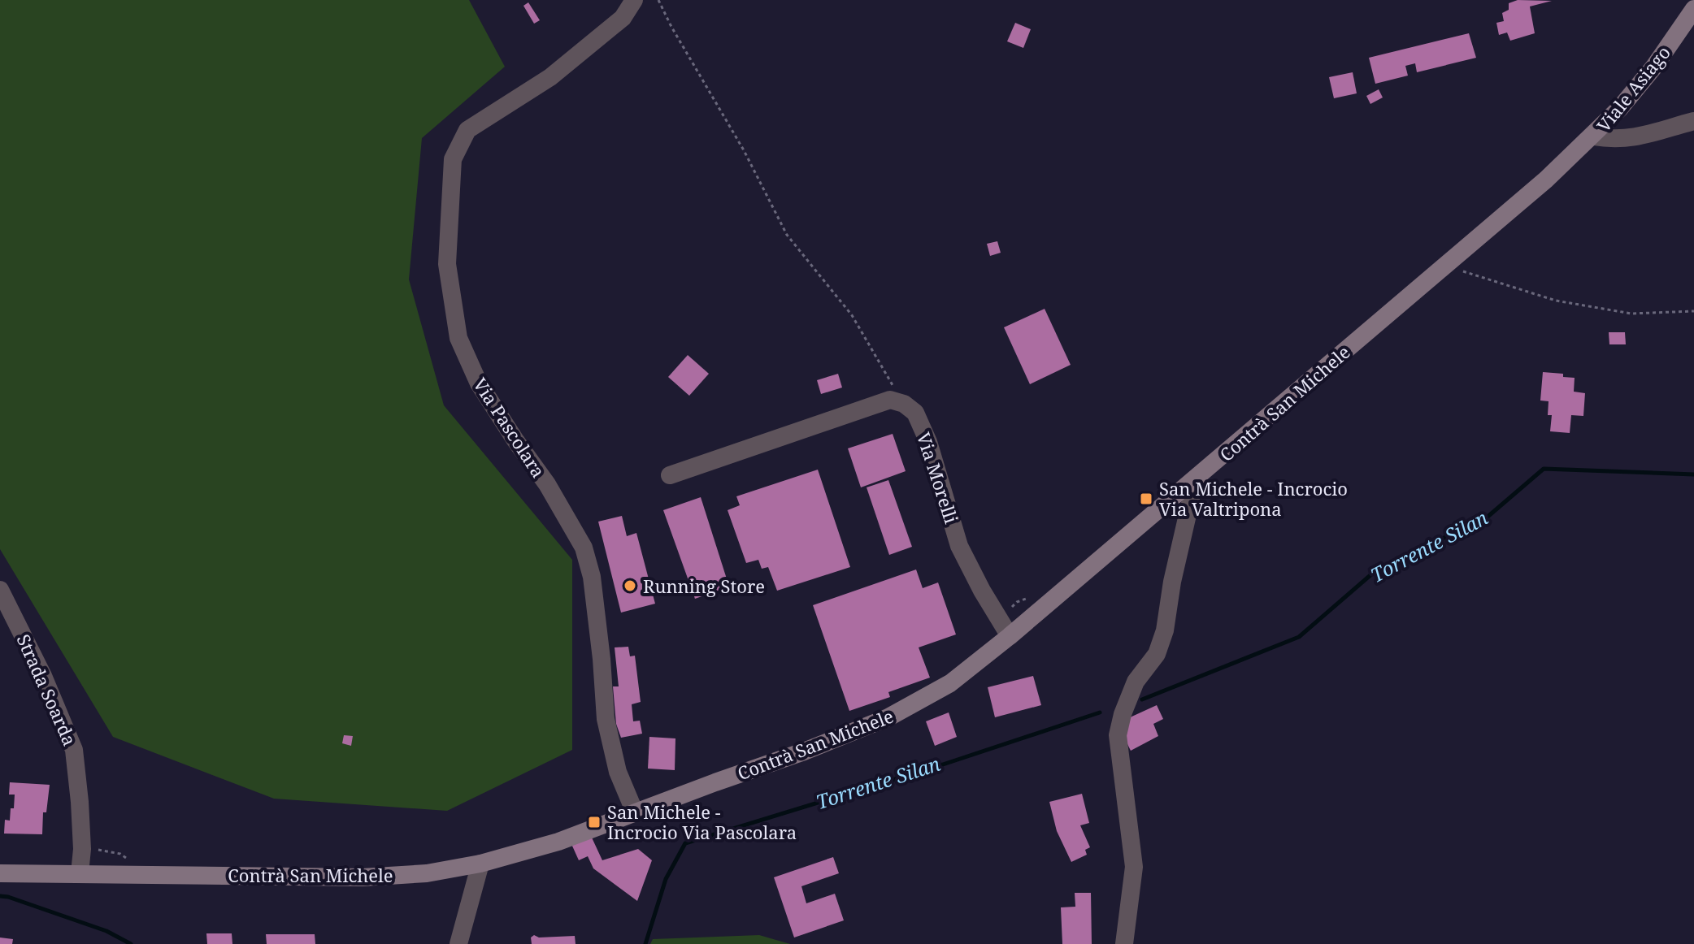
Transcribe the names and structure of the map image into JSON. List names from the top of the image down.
{
  "streets": {
    "main road": ["Viale Asiago", "Contrà San Michele"],
    "street": ["Via Pascolara", "Via Morelli", "Strada Soarda"]
  },
  "crossings": [
    ["Viale Asiago", "Contrà San Michele"],
    ["Contrà San Michele", "Via Pascolara"],
    ["Contrà San Michele", "Via Morelli"],
    ["Contrà San Michele", "Strada Soarda"]
  ],
  "water": ["Torrente Silan"],
  "places": {
    "transit": ["San Michele - Incrocio Via Valtripona", "San Michele - Incrocio Via Pascolara"],
    "other": ["Running Store"]
  }
}
